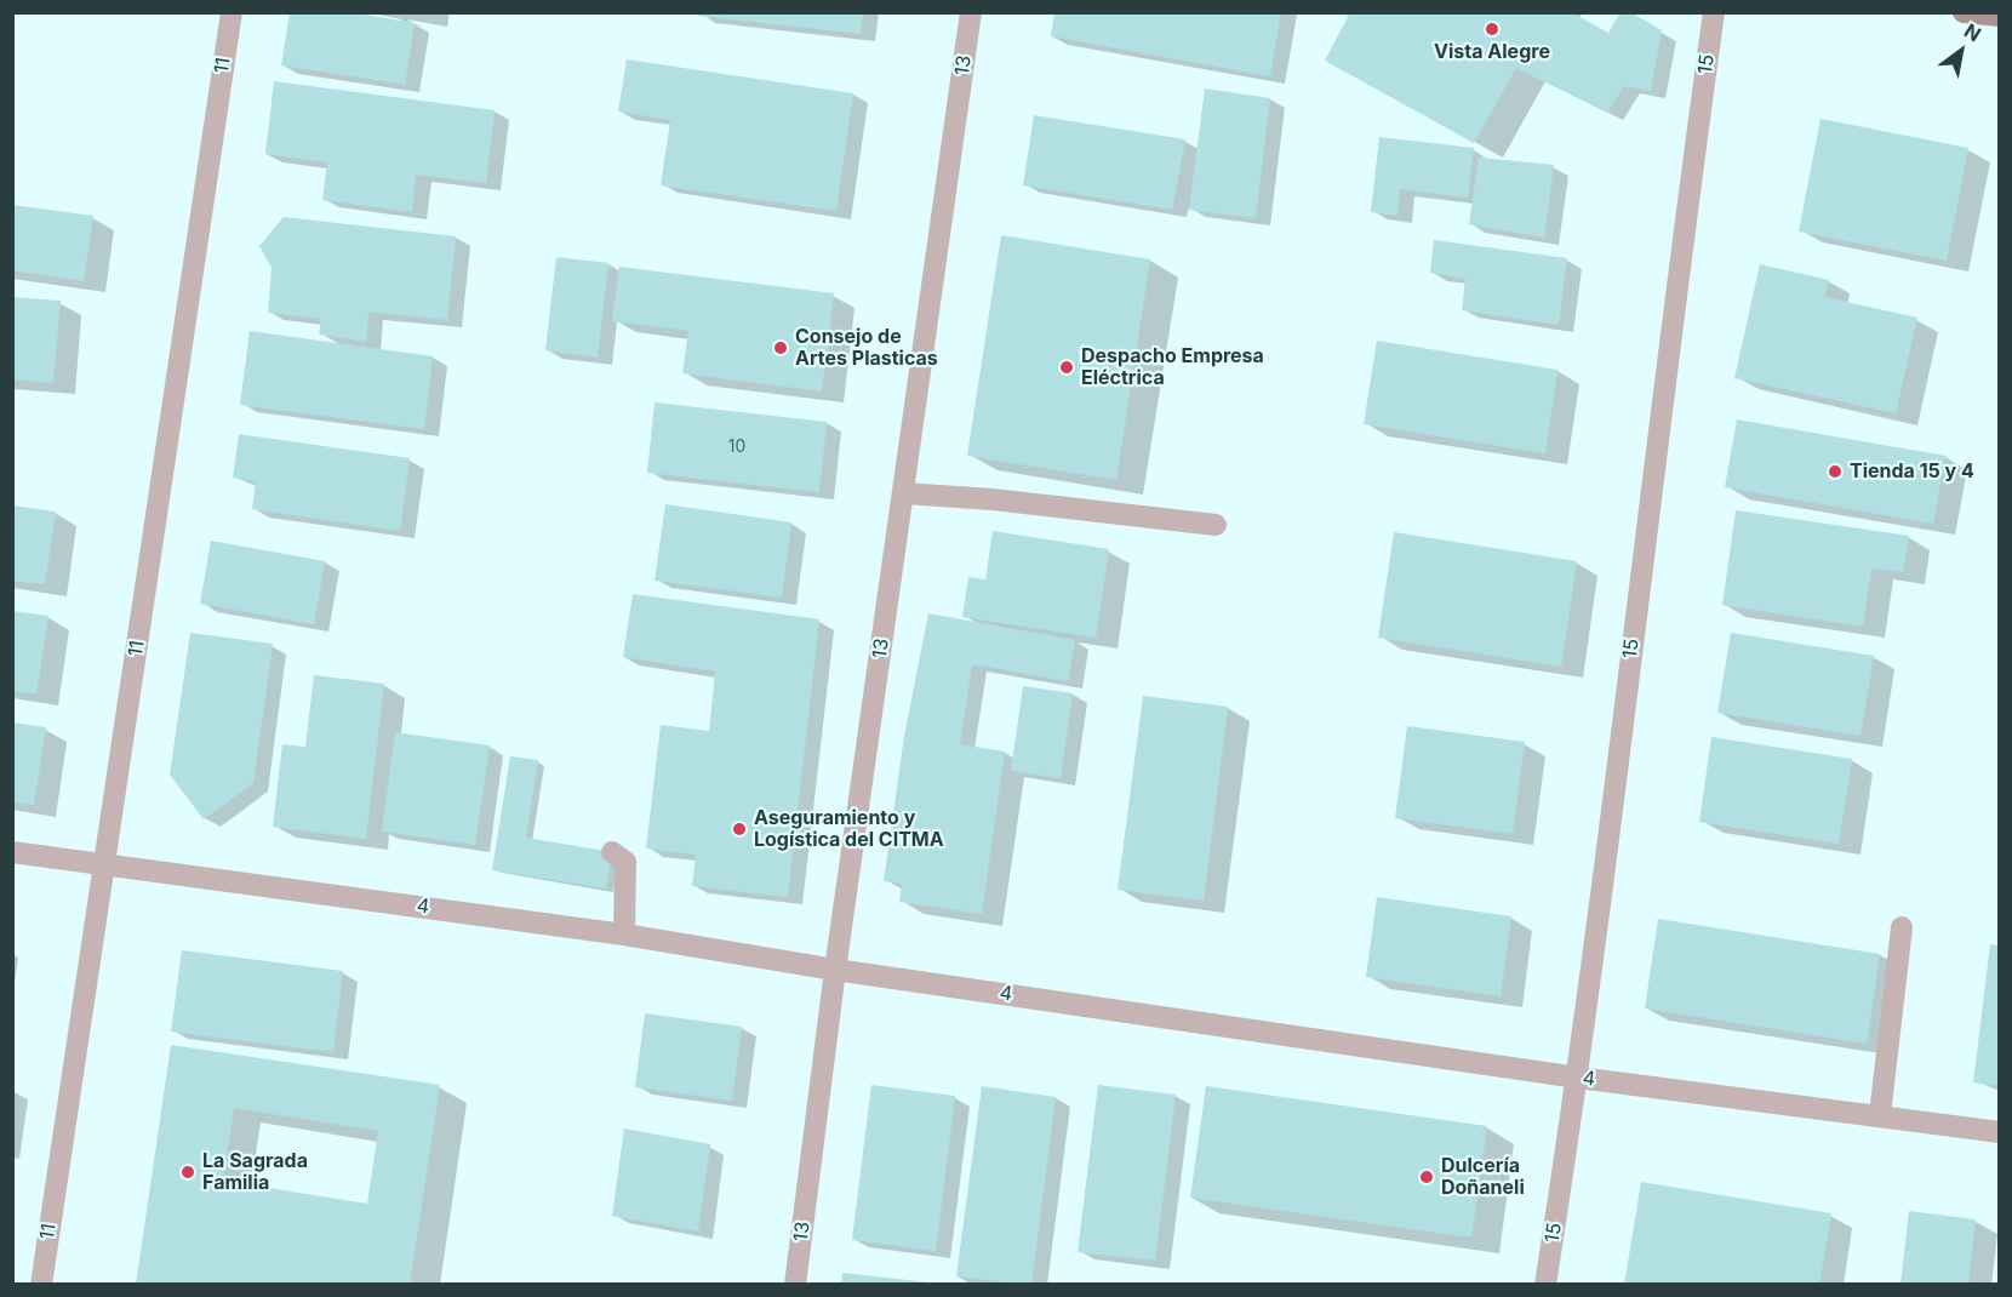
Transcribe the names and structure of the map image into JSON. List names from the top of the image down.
{
  "streets": {
    "street": [
      "15",
      "11",
      "13",
      "4"
    ]
  },
  "crossings": [
    ["15", "4"],
    ["11", "4"],
    ["13", "4"]
  ],
  "places": [
    "Vista Alegre",
    "Consejo de Artes Plasticas",
    "Despacho Empresa Eléctrica",
    "Tienda 15 y 4",
    "Aseguramiento y Logística del CITMA",
    "La Sagrada Familia",
    "Dulcería Doñaneli"
  ],
  "house_numbers": ["10"],
  "north": "top right"
}
